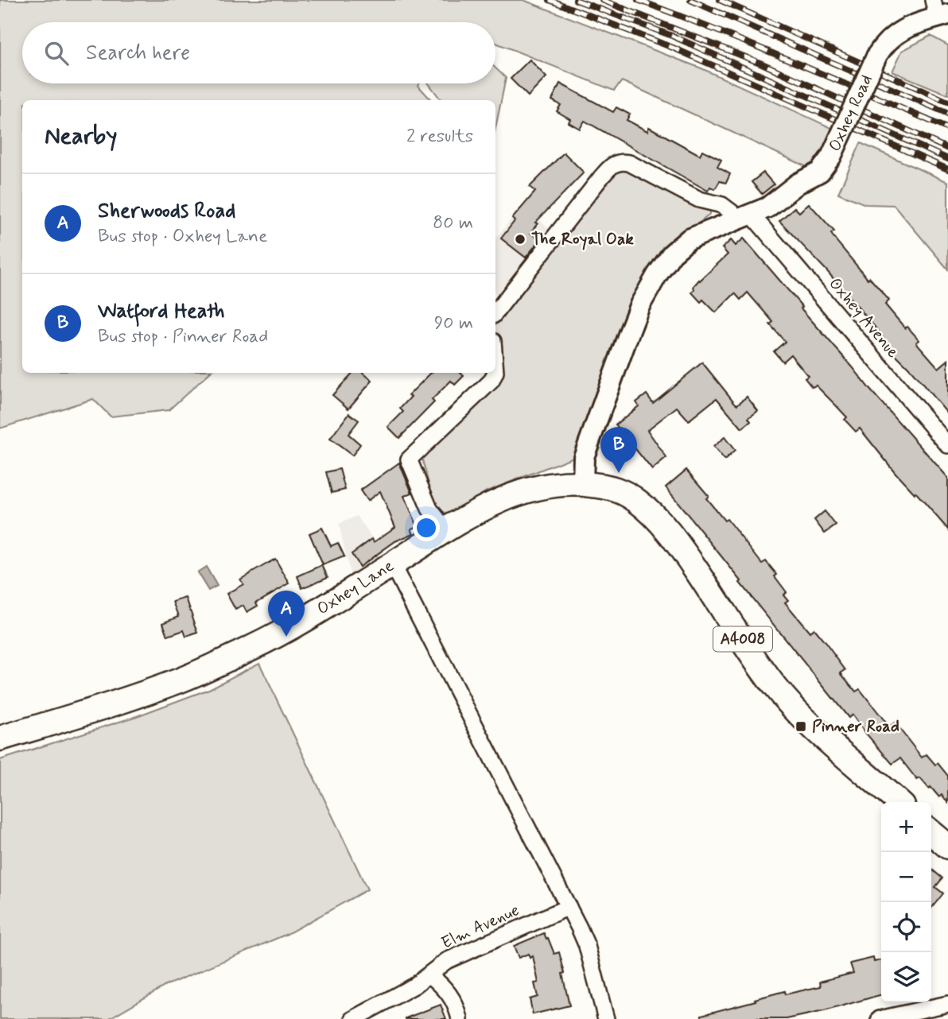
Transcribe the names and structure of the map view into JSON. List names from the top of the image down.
{
  "streets": {
    "main road": ["Oxhey Lane", "A4008"],
    "street": ["Oxhey Road", "Oxhey Avenue", "Elm Avenue"]
  },
  "crossings": [
    ["Oxhey Road", "Oxhey Avenue"],
    ["Oxhey Road", "Oxhey Lane"],
    ["Oxhey Road", "A4008"],
    ["Oxhey Lane", "A4008"]
  ],
  "places": {
    "other": ["The Royal Oak"],
    "transit": ["Pinner Road"]
  },
  "page": {
    "search": "Search here",
    "heading": ["Nearby", "2 results"],
    "list": [
      {
        "mark": "A",
        "name": "Sherwoods Road",
        "note": "Bus stop · Oxhey Lane",
        "value": "80 m"
      },
      {
        "mark": "B",
        "name": "Watford Heath",
        "note": "Bus stop · Pinner Road",
        "value": "90 m"
      }
    ],
    "pins": ["B", "A"],
    "map_buttons": ["+", "−"]
  }
}
